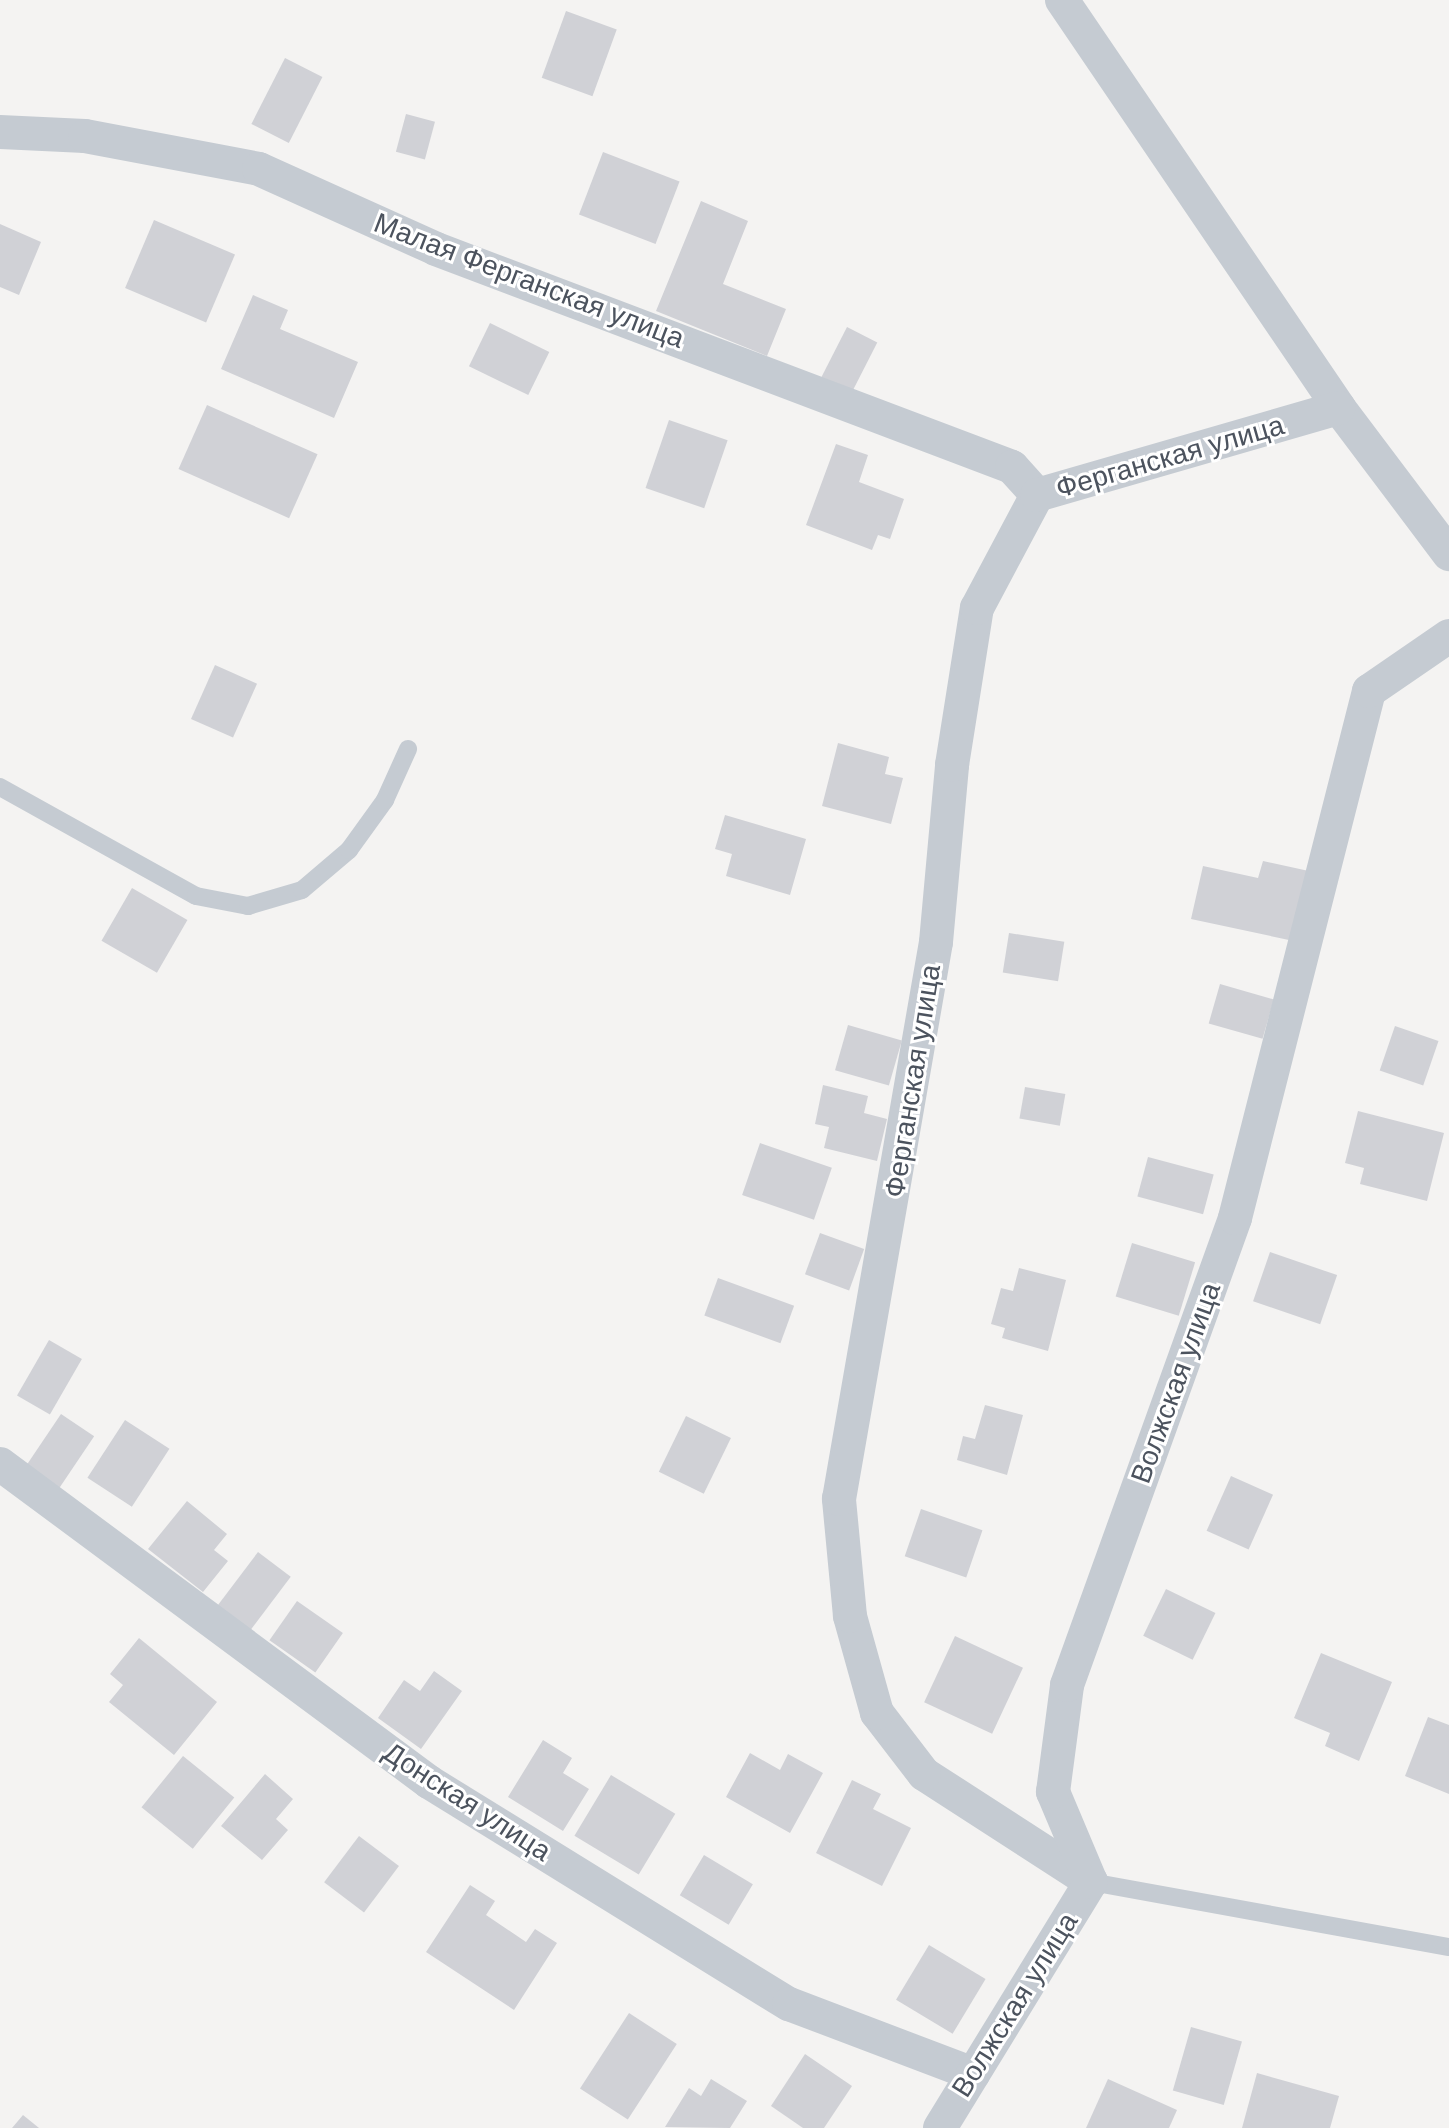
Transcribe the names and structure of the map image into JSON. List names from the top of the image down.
{
  "streets": {
    "street": [
      "Малая Ферганская улица",
      "Ферганская улица",
      "Волжская улица",
      "Донская улица"
    ]
  },
  "crossings": [
    ["Малая Ферганская улица", "Ферганская улица"],
    ["Ферганская улица", "Волжская улица"],
    ["Волжская улица", "Донская улица"]
  ]
}
